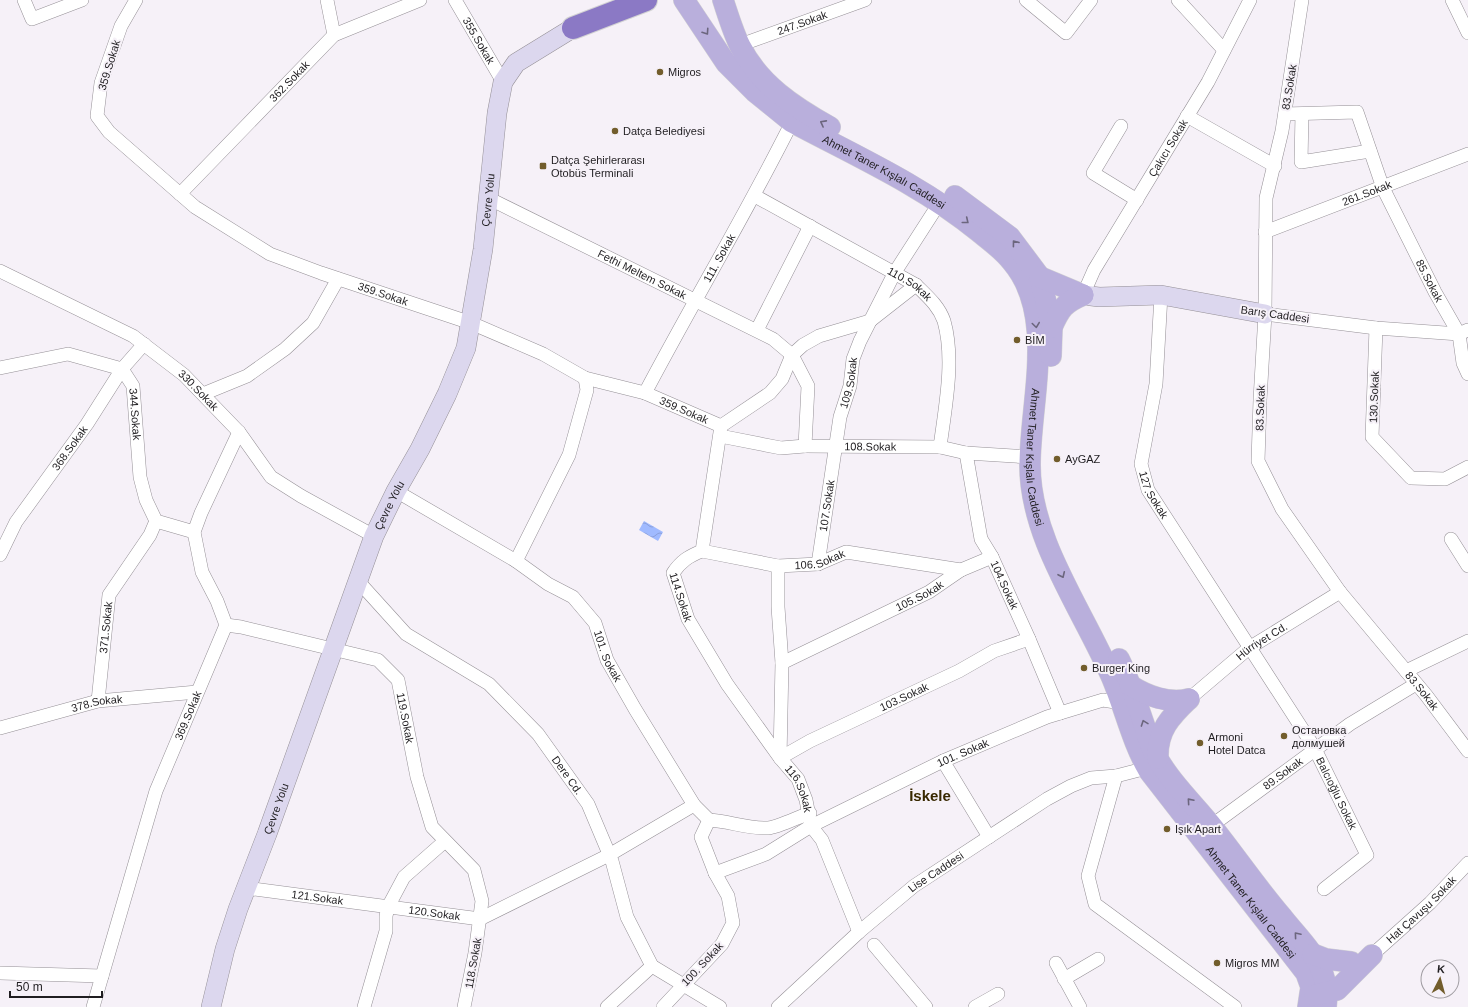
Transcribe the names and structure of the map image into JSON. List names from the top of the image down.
{
  "streets": {
    "main road": ["Ahmet Taner Kışlalı Caddesi"],
    "street": [
      "247.Sokak",
      "355.Sokak",
      "359.Sokak",
      "362.Sokak",
      "83.Sokak",
      "Çakıcı Sokak",
      "261.Sokak",
      "Çevre Yolu",
      "111. Sokak",
      "Fethi Meltem Sokak",
      "85.Sokak",
      "110.Sokak",
      "Barış Caddesi",
      "109.Sokak",
      "330.Sokak",
      "130.Sokak",
      "344.Sokak",
      "108.Sokak",
      "368.Sokak",
      "127.Sokak",
      "107.Sokak",
      "106.Sokak",
      "104.Sokak",
      "105.Sokak",
      "114.Sokak",
      "371.Sokak",
      "Hürriyet Cd.",
      "101. Sokak",
      "103.Sokak",
      "378.Sokak",
      "369.Sokak",
      "119.Sokak",
      "89.Sokak",
      "Dere Cd.",
      "116.Sokak",
      "Balcıoğlu Sokak",
      "Lise Caddesi",
      "121.Sokak",
      "Hat Çavuşu Sokak",
      "120.Sokak",
      "118.Sokak",
      "100. Sokak"
    ]
  },
  "crossings": [
    ["247.Sokak", "Ahmet Taner Kışlalı Caddesi"],
    ["355.Sokak", "Çevre Yolu"],
    ["359.Sokak", "362.Sokak"],
    ["359.Sokak", "Çevre Yolu"],
    ["359.Sokak", "111. Sokak"],
    ["359.Sokak", "Fethi Meltem Sokak"],
    ["359.Sokak", "109.Sokak"],
    ["359.Sokak", "108.Sokak"],
    ["83.Sokak", "261.Sokak"],
    ["83.Sokak", "Barış Caddesi"],
    ["83.Sokak", "Hürriyet Cd."],
    ["83.Sokak", "89.Sokak"],
    ["Çakıcı Sokak", "Barış Caddesi"],
    ["Ahmet Taner Kışlalı Caddesi", "111. Sokak"],
    ["Ahmet Taner Kışlalı Caddesi", "109.Sokak"],
    ["Ahmet Taner Kışlalı Caddesi", "108.Sokak"],
    ["Ahmet Taner Kışlalı Caddesi", "101. Sokak"],
    ["Ahmet Taner Kışlalı Caddesi", "89.Sokak"],
    ["Ahmet Taner Kışlalı Caddesi", "Lise Caddesi"],
    ["261.Sokak", "85.Sokak"],
    ["Çevre Yolu", "Fethi Meltem Sokak"],
    ["Çevre Yolu", "330.Sokak"],
    ["Çevre Yolu", "101. Sokak"],
    ["Çevre Yolu", "119.Sokak"],
    ["Çevre Yolu", "Dere Cd."],
    ["Çevre Yolu", "121.Sokak"],
    ["111. Sokak", "Fethi Meltem Sokak"],
    ["111. Sokak", "110.Sokak"],
    ["Fethi Meltem Sokak", "109.Sokak"],
    ["85.Sokak", "Barış Caddesi"],
    ["110.Sokak", "109.Sokak"],
    ["110.Sokak", "108.Sokak"],
    ["Barış Caddesi", "130.Sokak"],
    ["Barış Caddesi", "127.Sokak"],
    ["109.Sokak", "108.Sokak"],
    ["109.Sokak", "107.Sokak"],
    ["330.Sokak", "368.Sokak"],
    ["344.Sokak", "368.Sokak"],
    ["344.Sokak", "371.Sokak"],
    ["108.Sokak", "107.Sokak"],
    ["108.Sokak", "104.Sokak"],
    ["127.Sokak", "Hürriyet Cd."],
    ["127.Sokak", "Balcıoğlu Sokak"],
    ["107.Sokak", "106.Sokak"],
    ["106.Sokak", "105.Sokak"],
    ["106.Sokak", "114.Sokak"],
    ["106.Sokak", "116.Sokak"],
    ["104.Sokak", "105.Sokak"],
    ["104.Sokak", "101. Sokak"],
    ["104.Sokak", "103.Sokak"],
    ["105.Sokak", "116.Sokak"],
    ["114.Sokak", "103.Sokak"],
    ["114.Sokak", "116.Sokak"],
    ["371.Sokak", "378.Sokak"],
    ["Hürriyet Cd.", "Balcıoğlu Sokak"],
    ["101. Sokak", "116.Sokak"],
    ["103.Sokak", "116.Sokak"],
    ["378.Sokak", "369.Sokak"],
    ["369.Sokak", "119.Sokak"],
    ["119.Sokak", "120.Sokak"],
    ["119.Sokak", "118.Sokak"],
    ["89.Sokak", "Balcıoğlu Sokak"],
    ["116.Sokak", "Lise Caddesi"],
    ["121.Sokak", "120.Sokak"],
    ["120.Sokak", "118.Sokak"]
  ],
  "districts": ["İskele"],
  "places": {
    "other": [
      "Migros",
      "Datça Belediyesi",
      "BİM",
      "AyGAZ",
      "Burger King",
      "Остановка долмушей",
      "Armoni Hotel Datca",
      "Işık Apart",
      "Migros MM"
    ],
    "transit": ["Datça Şehirlerarası Otobüs Terminali"]
  },
  "scale_bar": "50 m",
  "north": "top"
}
